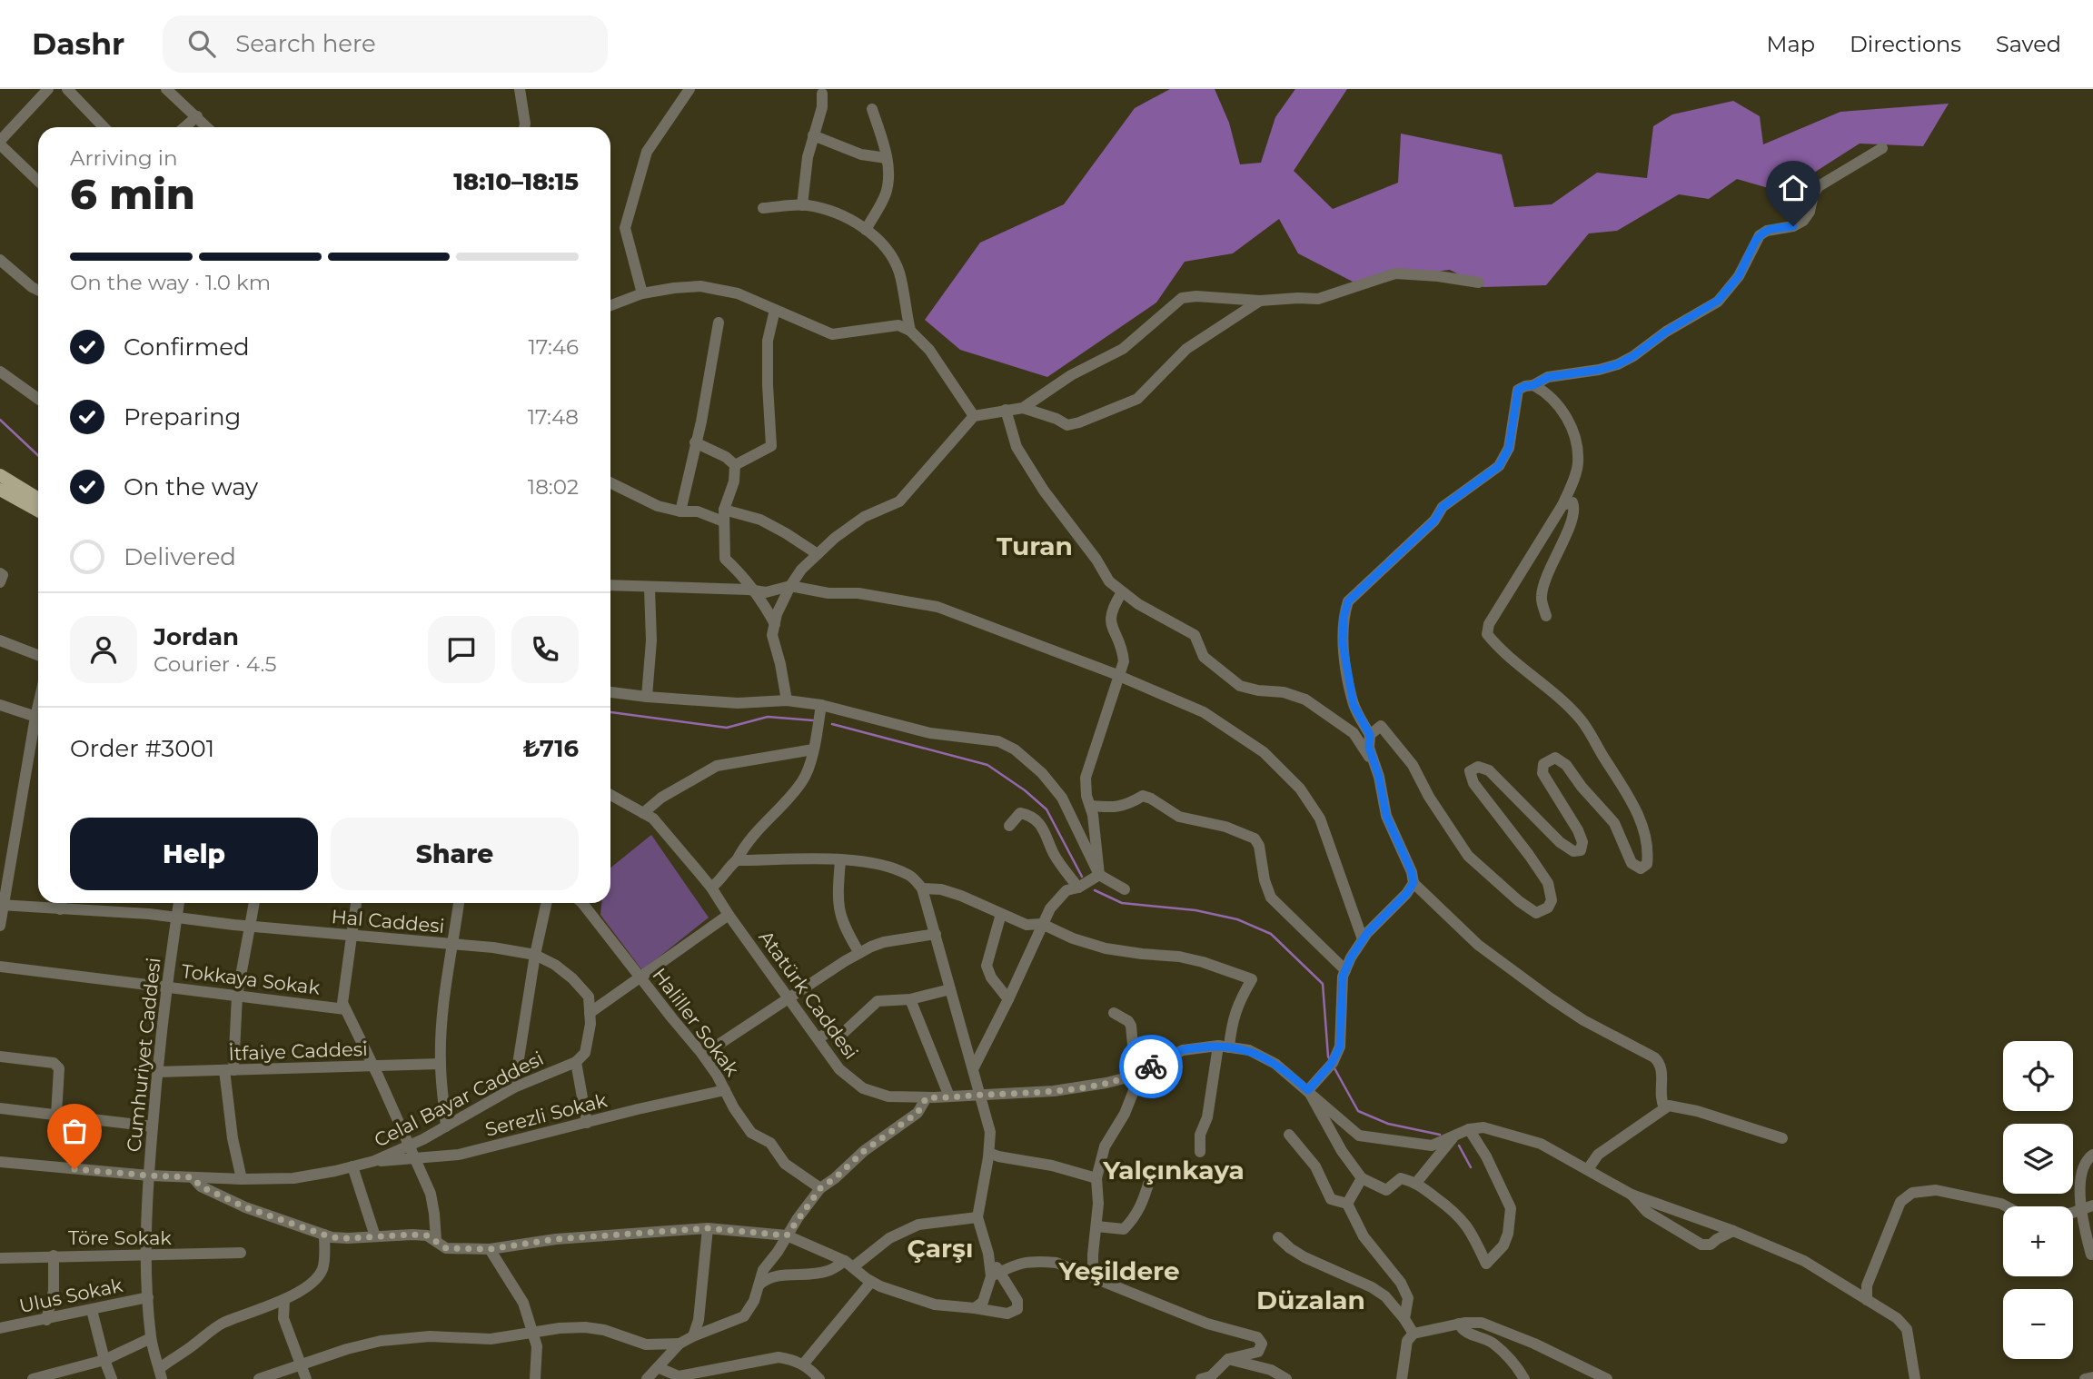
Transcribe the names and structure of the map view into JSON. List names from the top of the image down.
{
  "streets": {
    "street": [
      "Hal Caddesi",
      "Tokkaya Sokak",
      "Atatürk Caddesi",
      "Haliller Sokak",
      "İtfaiye Caddesi",
      "Cumhuriyet Caddesi",
      "Celal Bayar Caddesi",
      "Serezli Sokak",
      "Töre Sokak",
      "Ulus Sokak"
    ]
  },
  "crossings": [
    ["Hal Caddesi", "Cumhuriyet Caddesi"],
    ["Tokkaya Sokak", "Cumhuriyet Caddesi"],
    ["Haliller Sokak", "Serezli Sokak"],
    ["İtfaiye Caddesi", "Cumhuriyet Caddesi"],
    ["Cumhuriyet Caddesi", "Celal Bayar Caddesi"],
    ["Cumhuriyet Caddesi", "Töre Sokak"],
    ["Cumhuriyet Caddesi", "Ulus Sokak"],
    ["Celal Bayar Caddesi", "Serezli Sokak"]
  ],
  "districts": [
    "Turan",
    "Yalçınkaya",
    "Çarşı",
    "Yeşildere",
    "Düzalan"
  ],
  "page": {
    "header": "Dashr",
    "search": "Search here",
    "nav": ["Map", "Directions", "Saved"],
    "heading": ["6 min", "Arriving in", "18:10–18:15"],
    "panel": [
      "Jordan",
      "Courier · 4.5",
      "Order #3001",
      "₺716"
    ],
    "bar": "On the way · 1.0 km",
    "list": [
      ["Confirmed", "17:46"],
      ["Preparing", "17:48"],
      ["On the way", "18:02"],
      "Delivered"
    ],
    "buttons": ["Help", "Share"],
    "map_buttons": ["+", "−"]
  }
}
